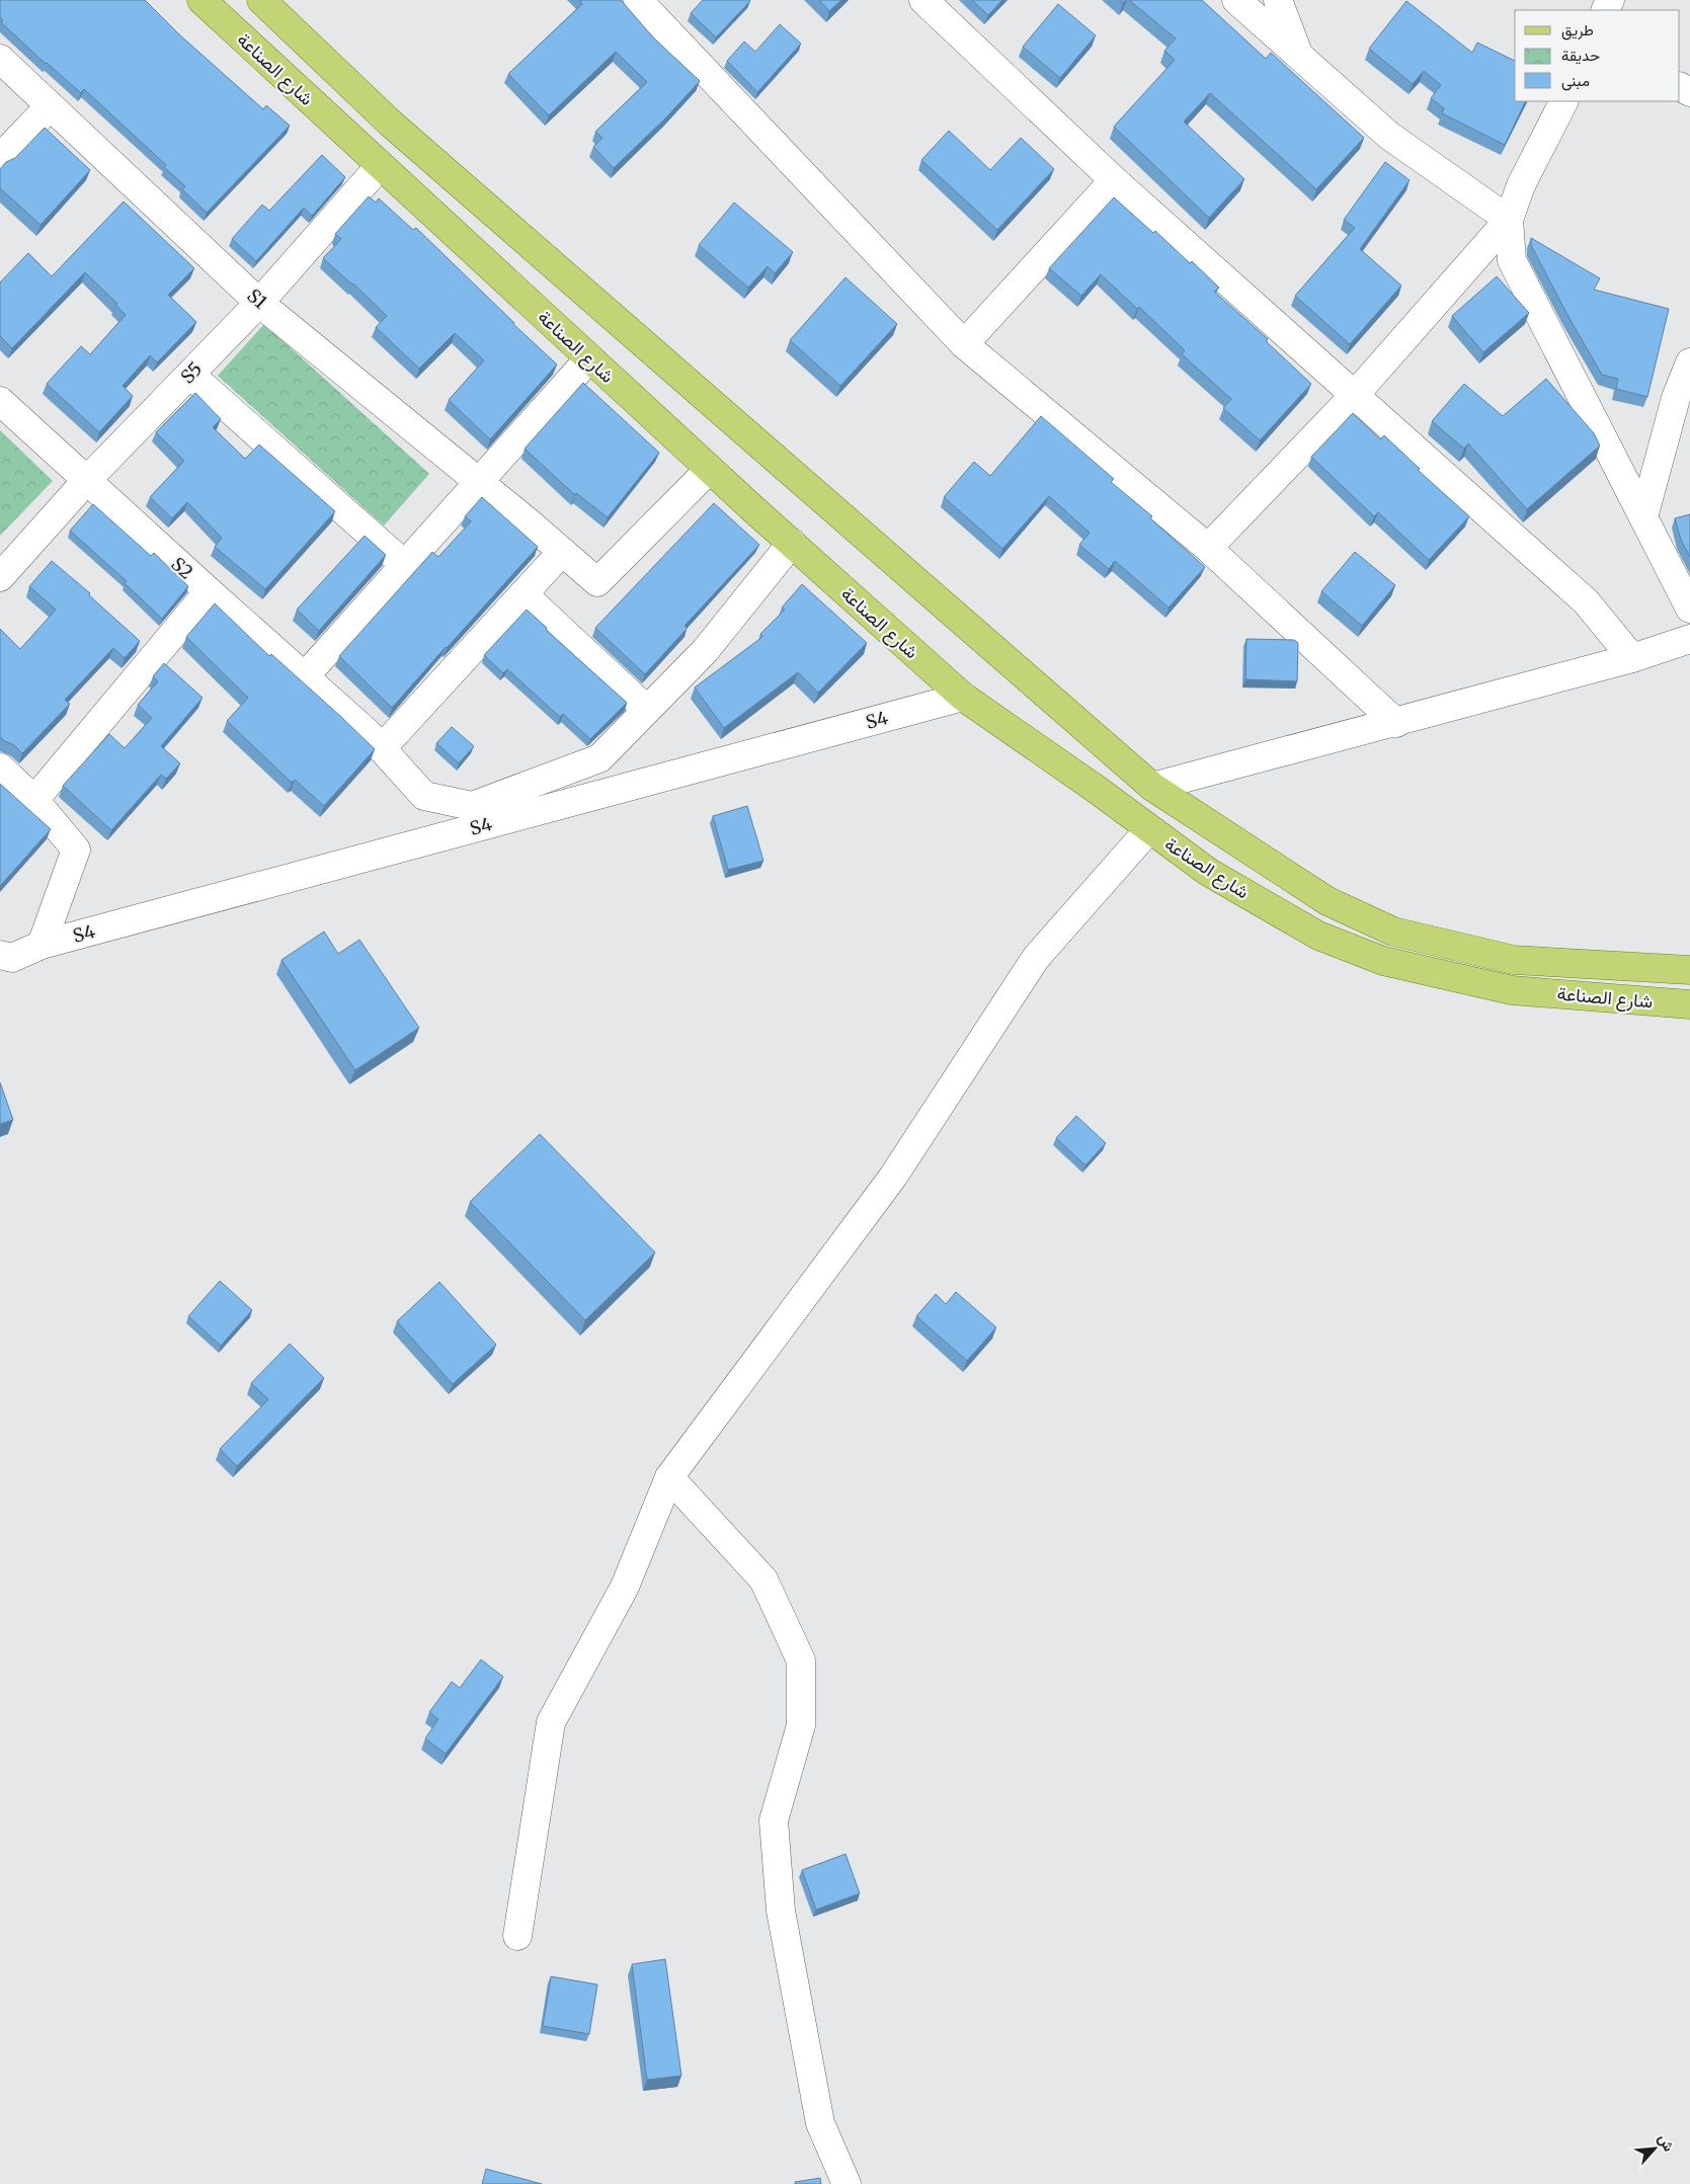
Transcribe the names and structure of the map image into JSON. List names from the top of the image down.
{
  "streets": {
    "main road": ["شارع الصناعة"],
    "street": [
      "S1",
      "S5",
      "S2",
      "S4"
    ]
  },
  "crossings": [
    ["شارع الصناعة", "S1"],
    ["شارع الصناعة", "S5"],
    ["شارع الصناعة", "S2"],
    ["شارع الصناعة", "S4"],
    ["S1", "S5"],
    ["S5", "S2"]
  ],
  "legend": ["طريق", "حديقة", "مبنى"],
  "north": "top right"
}
